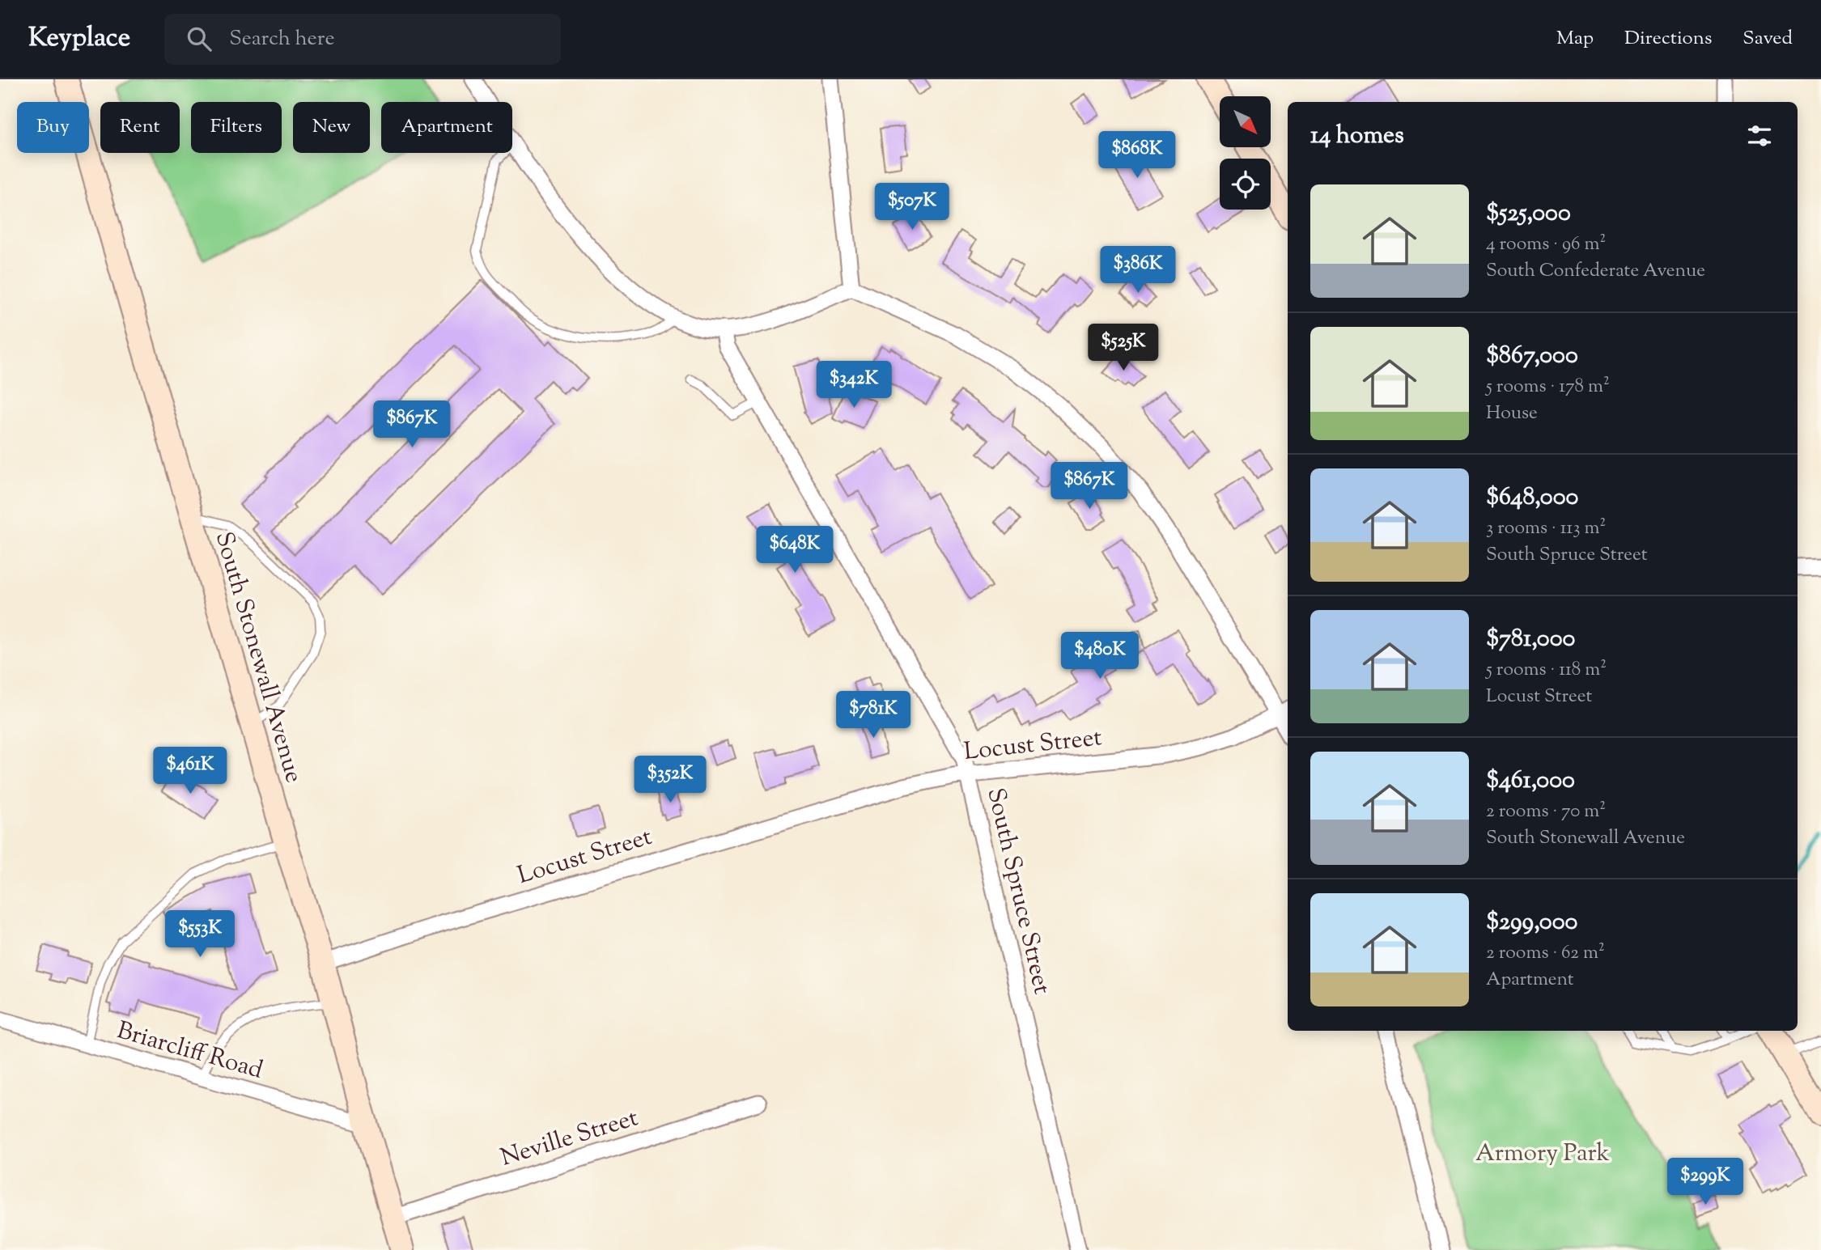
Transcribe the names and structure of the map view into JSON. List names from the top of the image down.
{
  "streets": {
    "street": [
      "South Stonewall Avenue",
      "Locust Street",
      "South Spruce Street",
      "Briarcliff Road",
      "Neville Street"
    ]
  },
  "crossings": [
    ["South Stonewall Avenue", "Locust Street"],
    ["South Stonewall Avenue", "Briarcliff Road"],
    ["South Stonewall Avenue", "Neville Street"],
    ["Locust Street", "South Spruce Street"]
  ],
  "parks": ["Armory Park"],
  "north": "bottom right",
  "page": {
    "header": "Keyplace",
    "search": "Search here",
    "nav": ["Map", "Directions", "Saved"],
    "chip": [
      "Buy",
      "Rent",
      "Filters",
      "New",
      "Apartment"
    ],
    "heading": "14 homes",
    "price": [
      "$868K",
      "$507K",
      "$386K",
      "$525K",
      "$342K",
      "$867K",
      "$867K",
      "$648K",
      "$480K",
      "$781K",
      "$461K",
      "$352K",
      "$553K",
      "$299K"
    ],
    "list": [
      {
        "name": "$525,000",
        "note": "4 rooms · 96 m² · South Confederate Avenue"
      },
      {
        "name": "$867,000",
        "note": "5 rooms · 178 m² · House"
      },
      {
        "name": "$648,000",
        "note": "3 rooms · 113 m² · South Spruce Street"
      },
      {
        "name": "$781,000",
        "note": "5 rooms · 118 m² · Locust Street"
      },
      {
        "name": "$461,000",
        "note": "2 rooms · 70 m² · South Stonewall Avenue"
      },
      {
        "name": "$299,000",
        "note": "2 rooms · 62 m² · Apartment"
      }
    ]
  }
}
